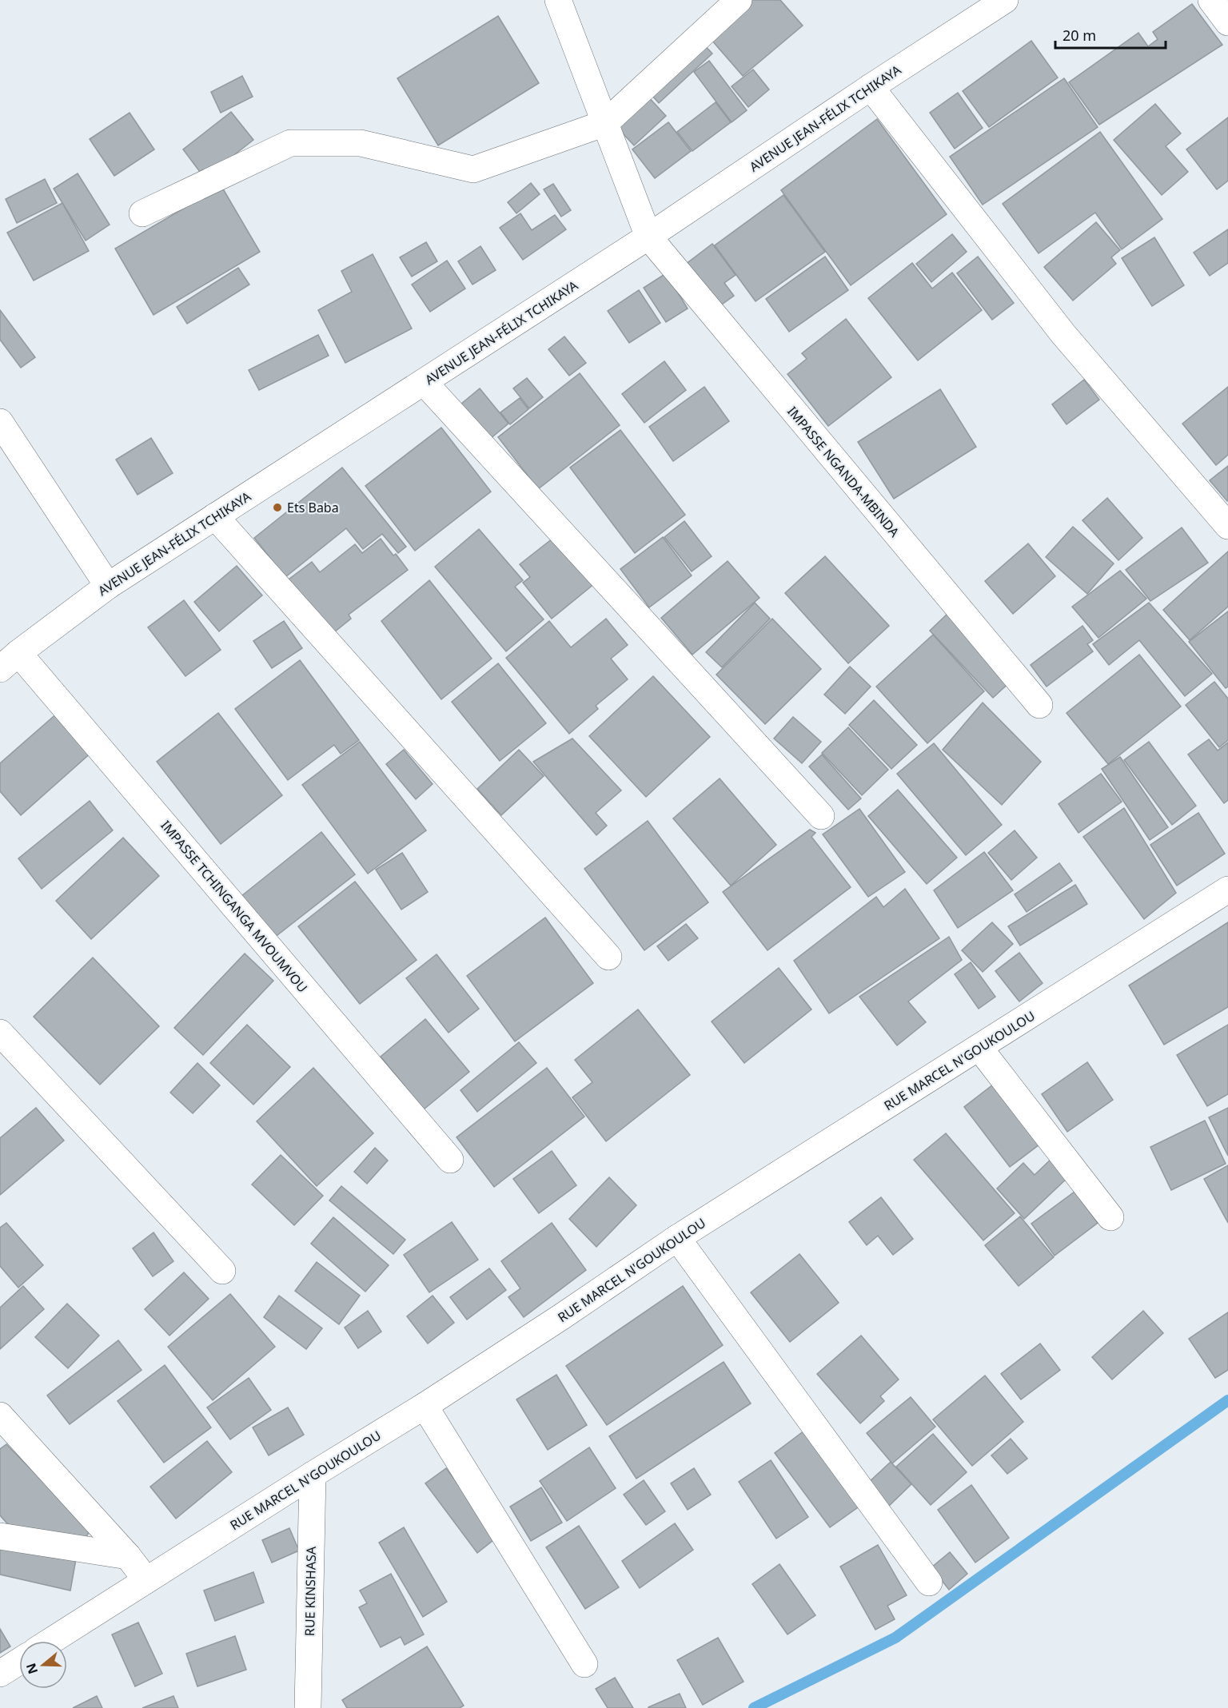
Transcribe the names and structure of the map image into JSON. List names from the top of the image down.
{
  "streets": {
    "street": [
      "AVENUE JEAN-FÉLIX TCHIKAYA",
      "IMPASSE NGANDA-MBINDA",
      "IMPASSE TCHINGANGA MVOUMVOU",
      "RUE MARCEL N'GOUKOULOU",
      "RUE KINSHASA"
    ]
  },
  "crossings": [
    ["AVENUE JEAN-FÉLIX TCHIKAYA", "IMPASSE NGANDA-MBINDA"],
    ["AVENUE JEAN-FÉLIX TCHIKAYA", "IMPASSE TCHINGANGA MVOUMVOU"],
    ["RUE MARCEL N'GOUKOULOU", "RUE KINSHASA"]
  ],
  "places": ["Ets Baba"],
  "scale_bar": "20 m",
  "north": "left"
}
